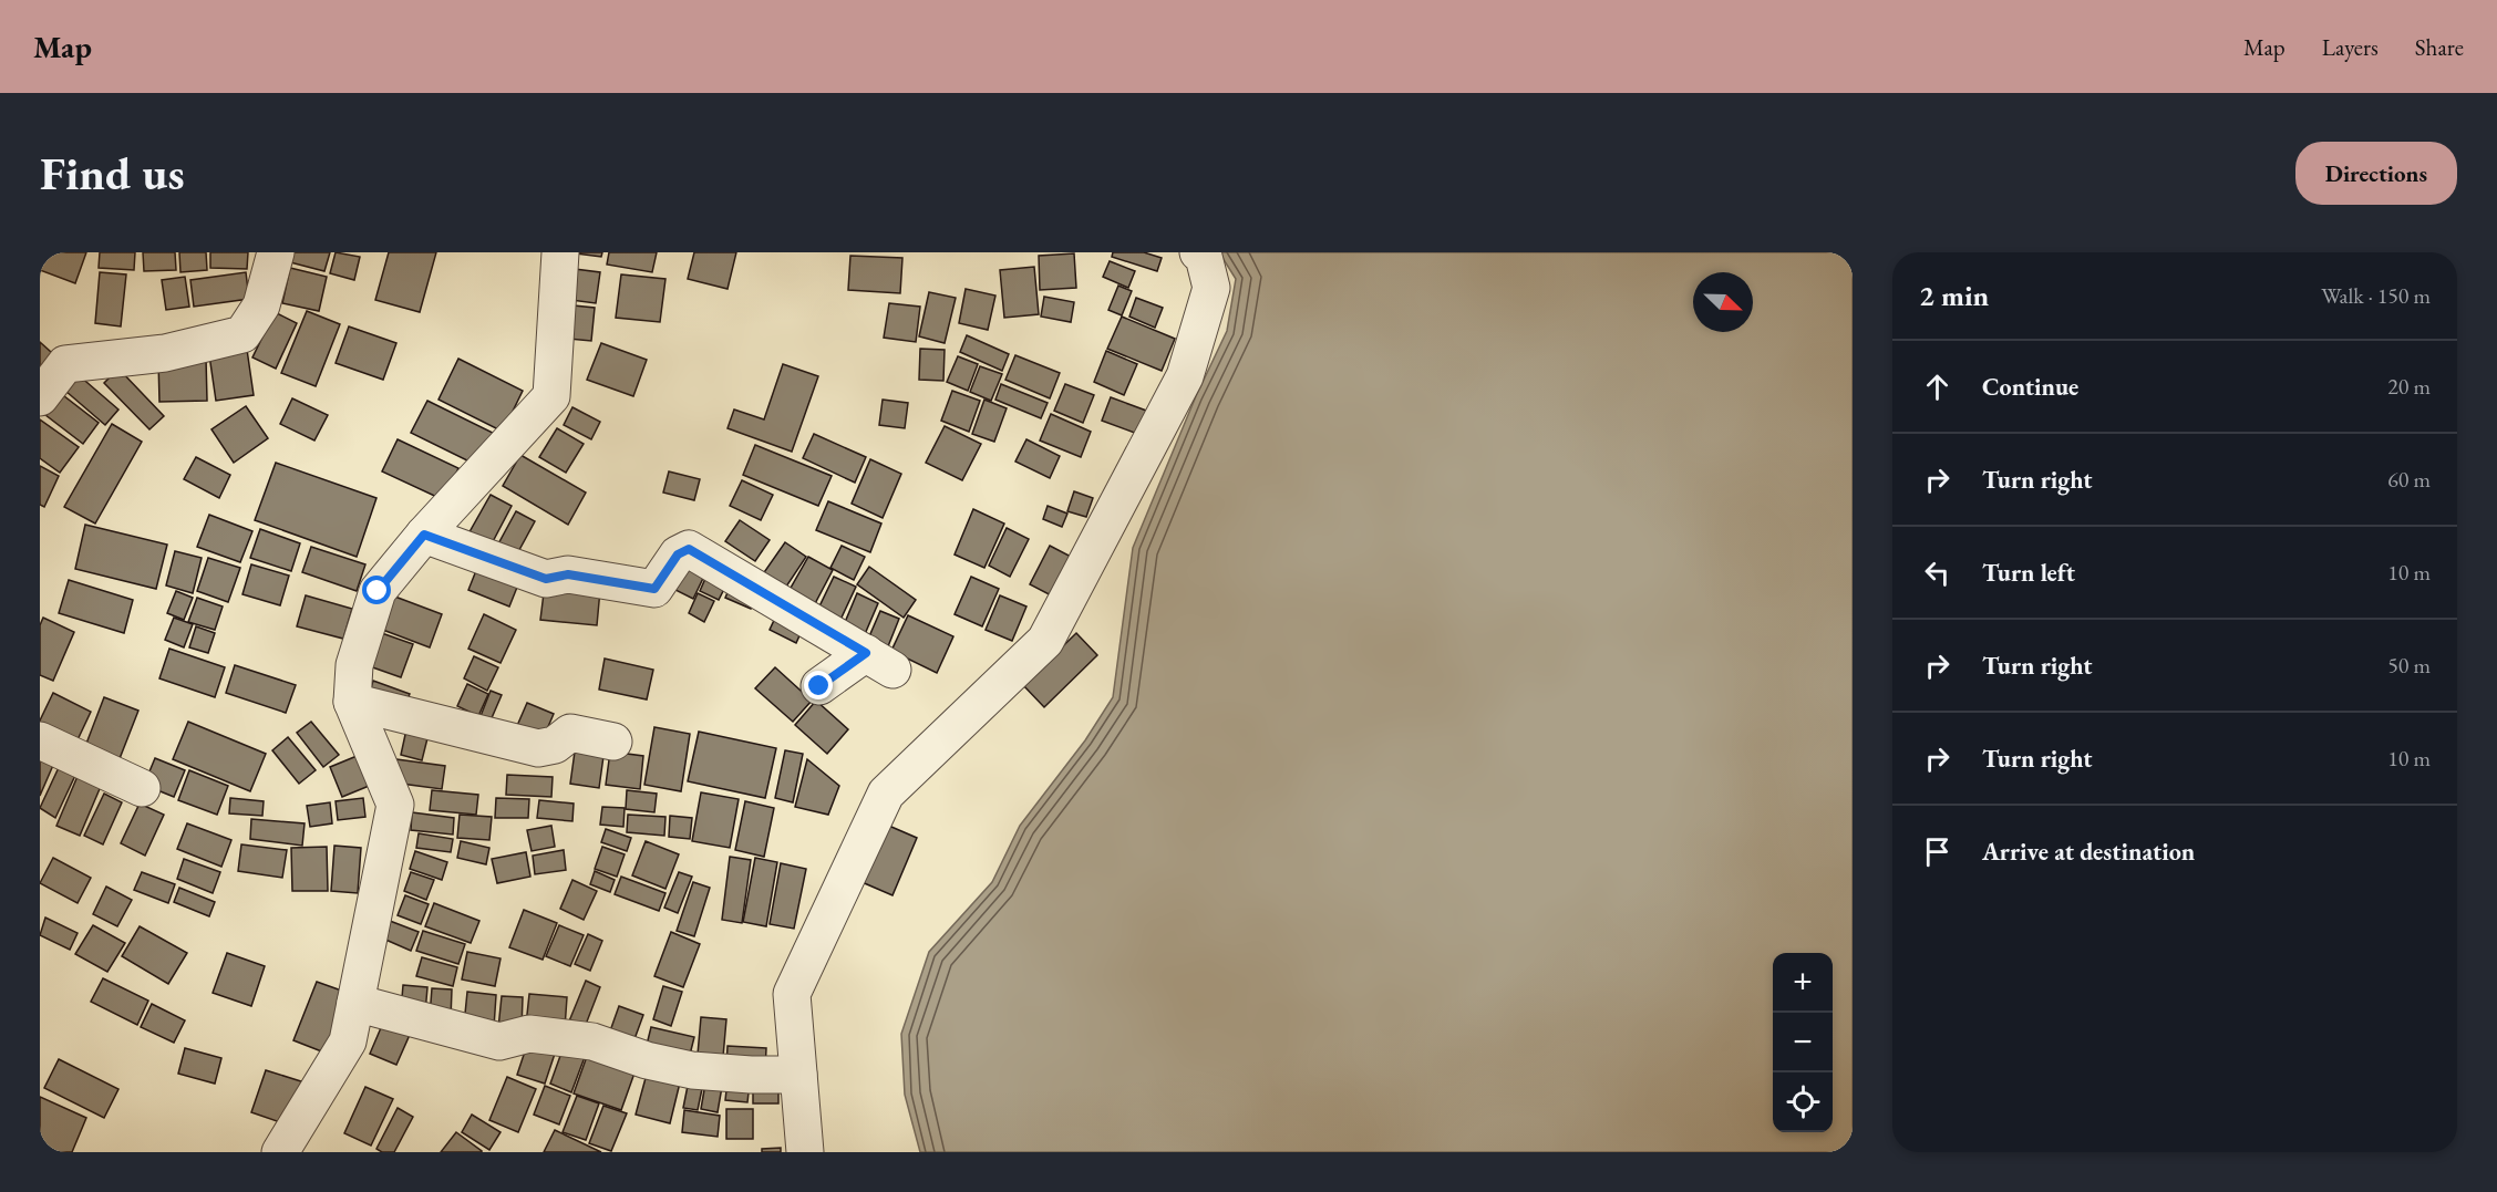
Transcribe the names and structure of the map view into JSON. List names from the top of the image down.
{
  "north": "bottom right",
  "page": {
    "header": "Map",
    "nav": ["Map", "Layers", "Share"],
    "buttons": "Directions",
    "title": "Find us",
    "heading": ["2 min", "Walk · 150 m"],
    "list": [
      ["Continue", "20 m"],
      ["Turn right", "60 m"],
      ["Turn left", "10 m"],
      ["Turn right", "50 m"],
      ["Turn right", "10 m"],
      "Arrive at destination"
    ],
    "map_buttons": ["+", "−"]
  }
}
